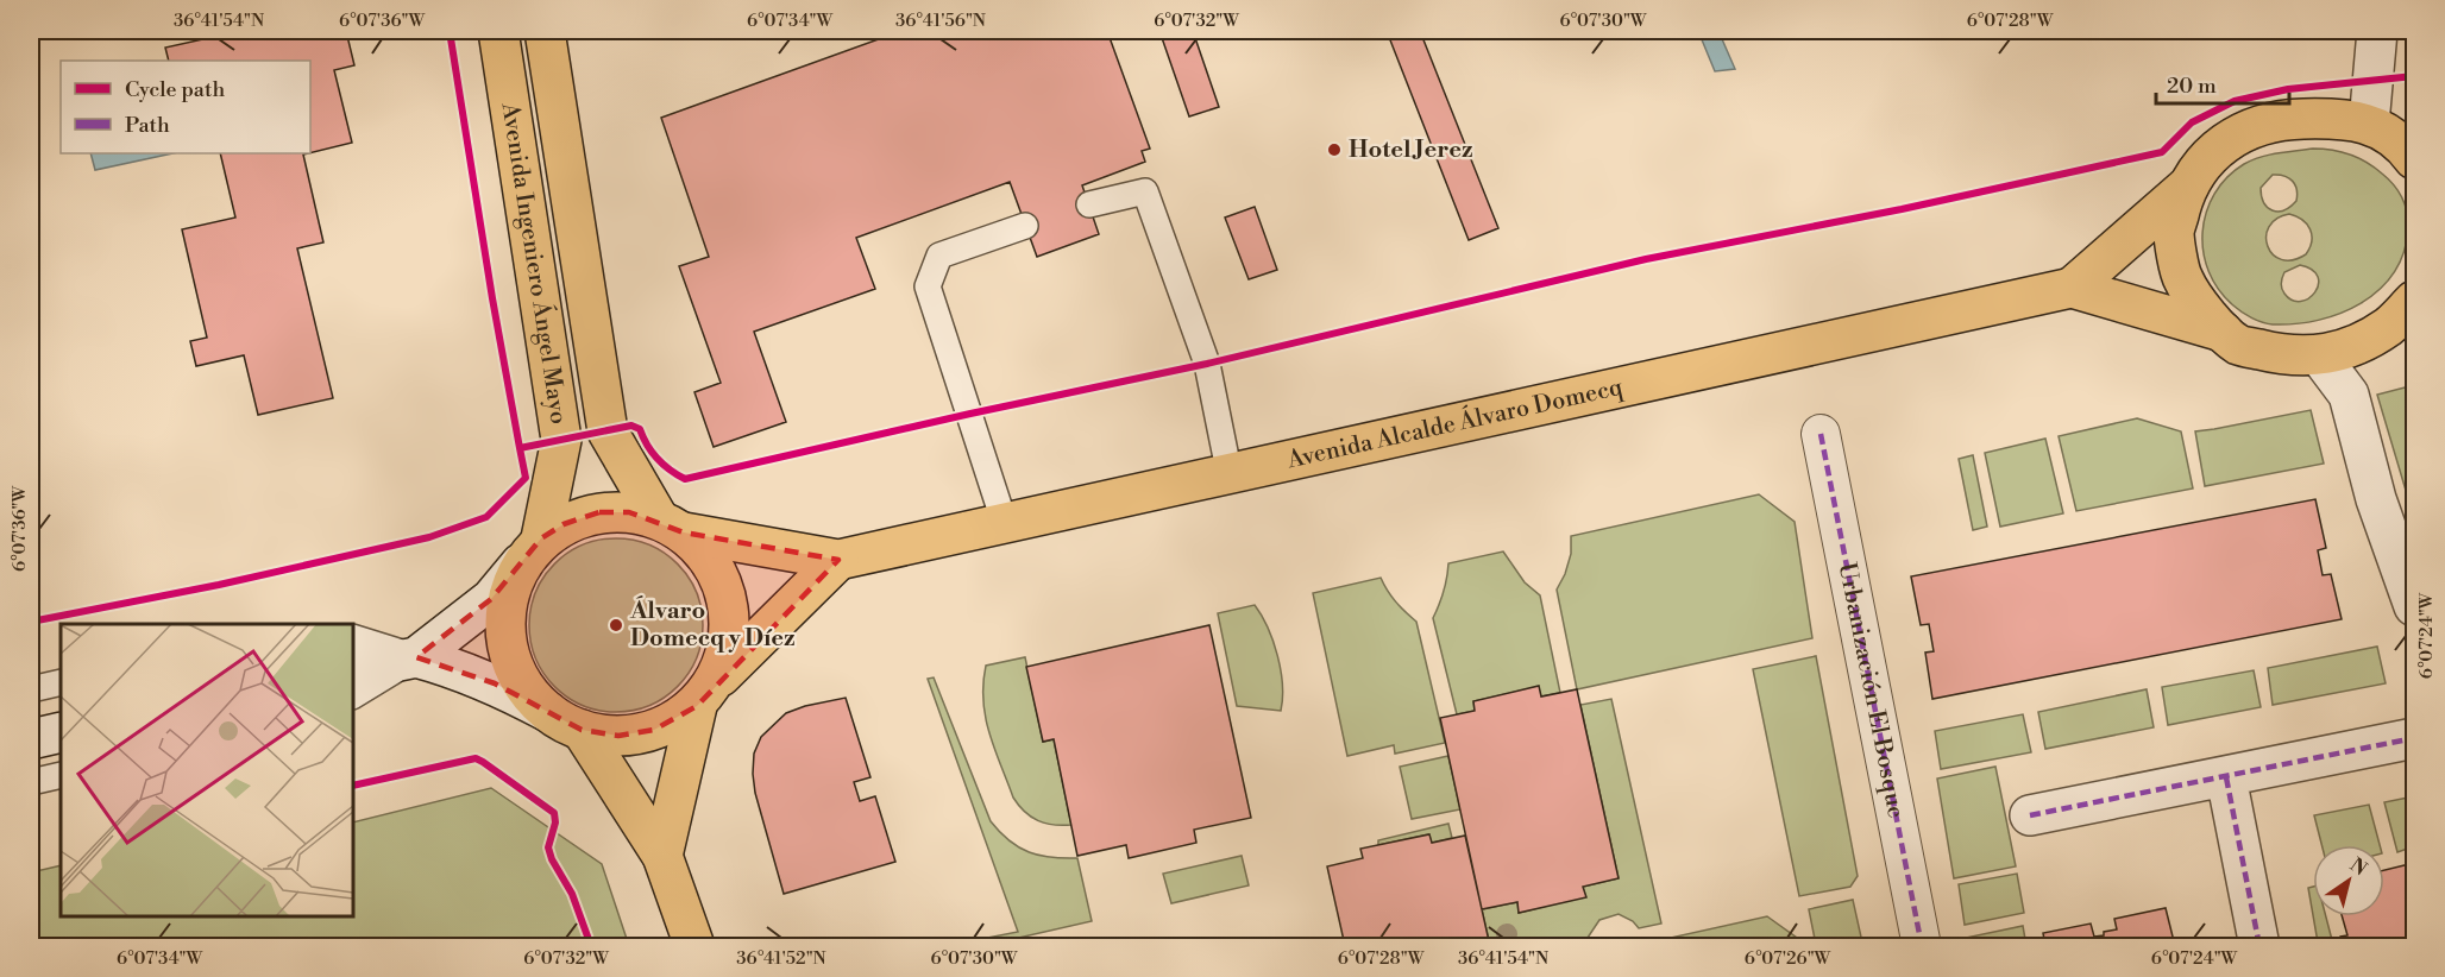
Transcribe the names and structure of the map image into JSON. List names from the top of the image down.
{
  "streets": {
    "main road": ["Avenida Ingeniero Ángel Mayo", "Avenida Alcalde Álvaro Domecq"],
    "street": ["Urbanización El Bosque"]
  },
  "crossings": [
    ["Avenida Ingeniero Ángel Mayo", "Avenida Alcalde Álvaro Domecq"]
  ],
  "places": ["Hotel Jerez", "Álvaro Domecq y Díez"],
  "legend": ["Cycle path", "Path"],
  "scale_bar": "20 m",
  "north": "top right",
  "coordinates": [
    "36°41'54\"N",
    "6°07'36\"W",
    "6°07'34\"W",
    "36°41'56\"N",
    "6°07'32\"W",
    "6°07'30\"W",
    "6°07'28\"W",
    "6°07'24\"W",
    "36°41'52\"N",
    "6°07'26\"W"
  ]
}
